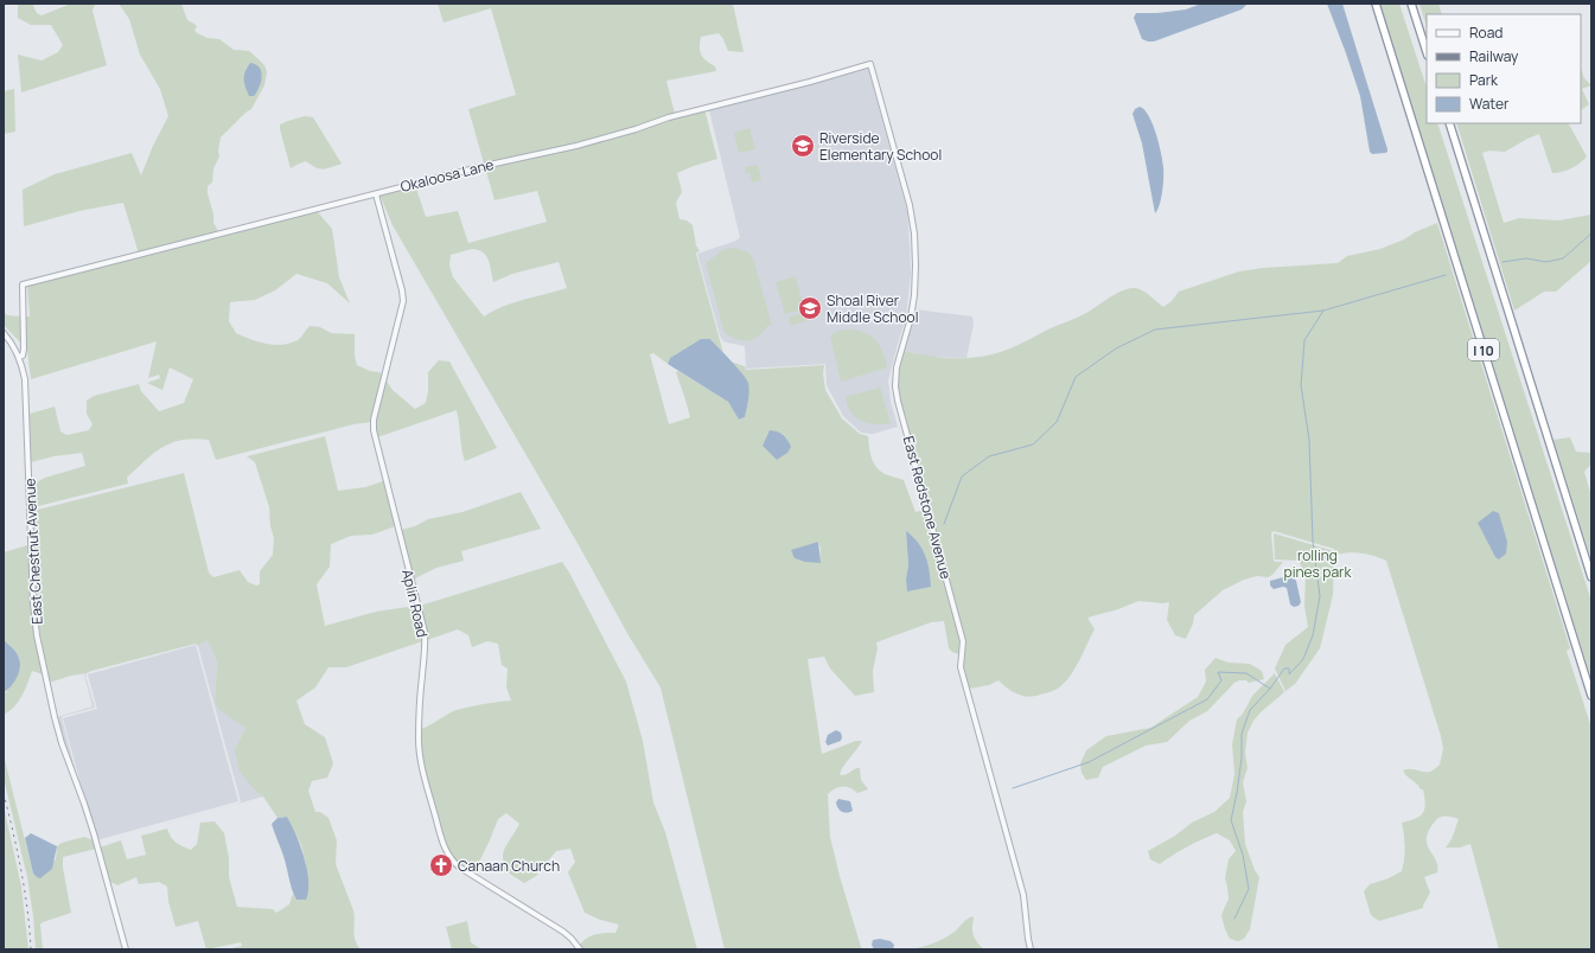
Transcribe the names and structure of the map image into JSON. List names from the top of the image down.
{
  "streets": {
    "highway": ["I 10"],
    "street": [
      "Okaloosa Lane",
      "East Redstone Avenue",
      "East Chestnut Avenue",
      "Aplin Road"
    ]
  },
  "crossings": [
    ["Okaloosa Lane", "East Redstone Avenue"],
    ["Okaloosa Lane", "East Chestnut Avenue"],
    ["Okaloosa Lane", "Aplin Road"]
  ],
  "parks": ["rolling pines park"],
  "places": {
    "school or university": ["Riverside Elementary School", "Shoal River Middle School"],
    "church": ["Canaan Church"]
  },
  "legend": [
    "Road",
    "Railway",
    "Park",
    "Water"
  ]
}
